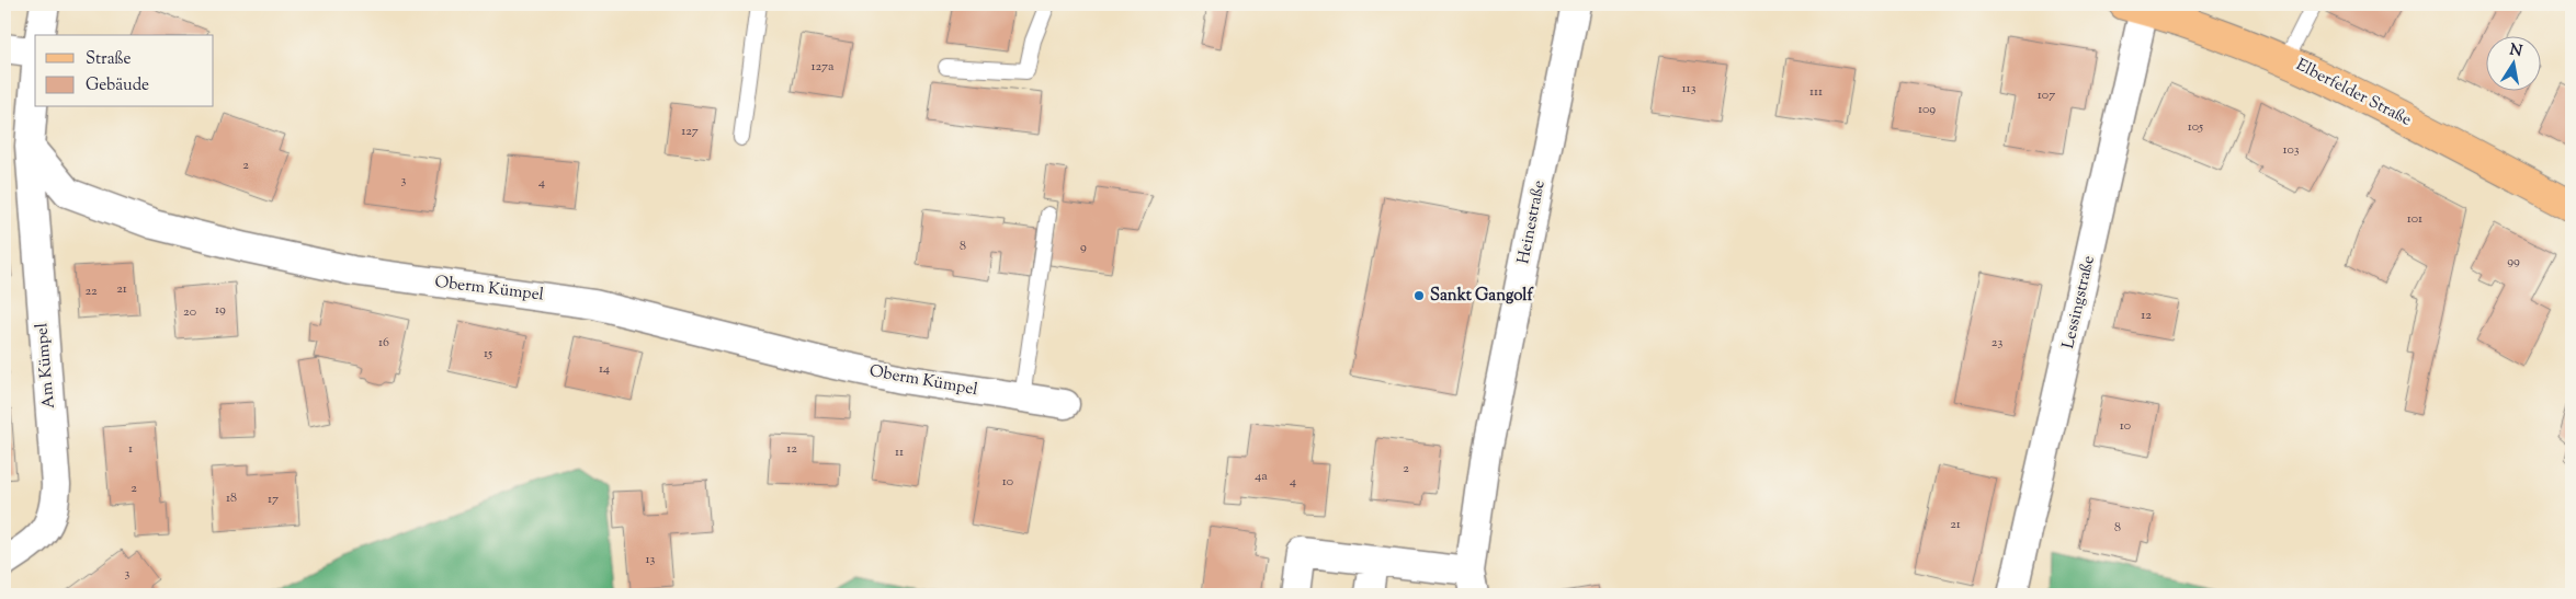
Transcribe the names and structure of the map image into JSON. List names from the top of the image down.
{
  "streets": {
    "main road": ["Elberfelder Straße"],
    "street": [
      "Heinestraße",
      "Oberm Kümpel",
      "Lessingstraße",
      "Am Kümpel"
    ]
  },
  "crossings": [
    ["Elberfelder Straße", "Lessingstraße"],
    ["Oberm Kümpel", "Am Kümpel"]
  ],
  "places": ["Sankt Gangolf"],
  "house_numbers": [
    "127a",
    "113",
    "111",
    "107",
    "109",
    "105",
    "127",
    "103",
    "2",
    "3",
    "4",
    "101",
    "8",
    "9",
    "99",
    "21",
    "22",
    "19",
    "20",
    "12",
    "16",
    "23",
    "15",
    "14",
    "10",
    "1",
    "12",
    "11",
    "2",
    "4a",
    "10",
    "4",
    "2",
    "18",
    "17",
    "21",
    "8",
    "13",
    "3"
  ],
  "legend": ["Straße", "Gebäude"],
  "north": "top"
}
